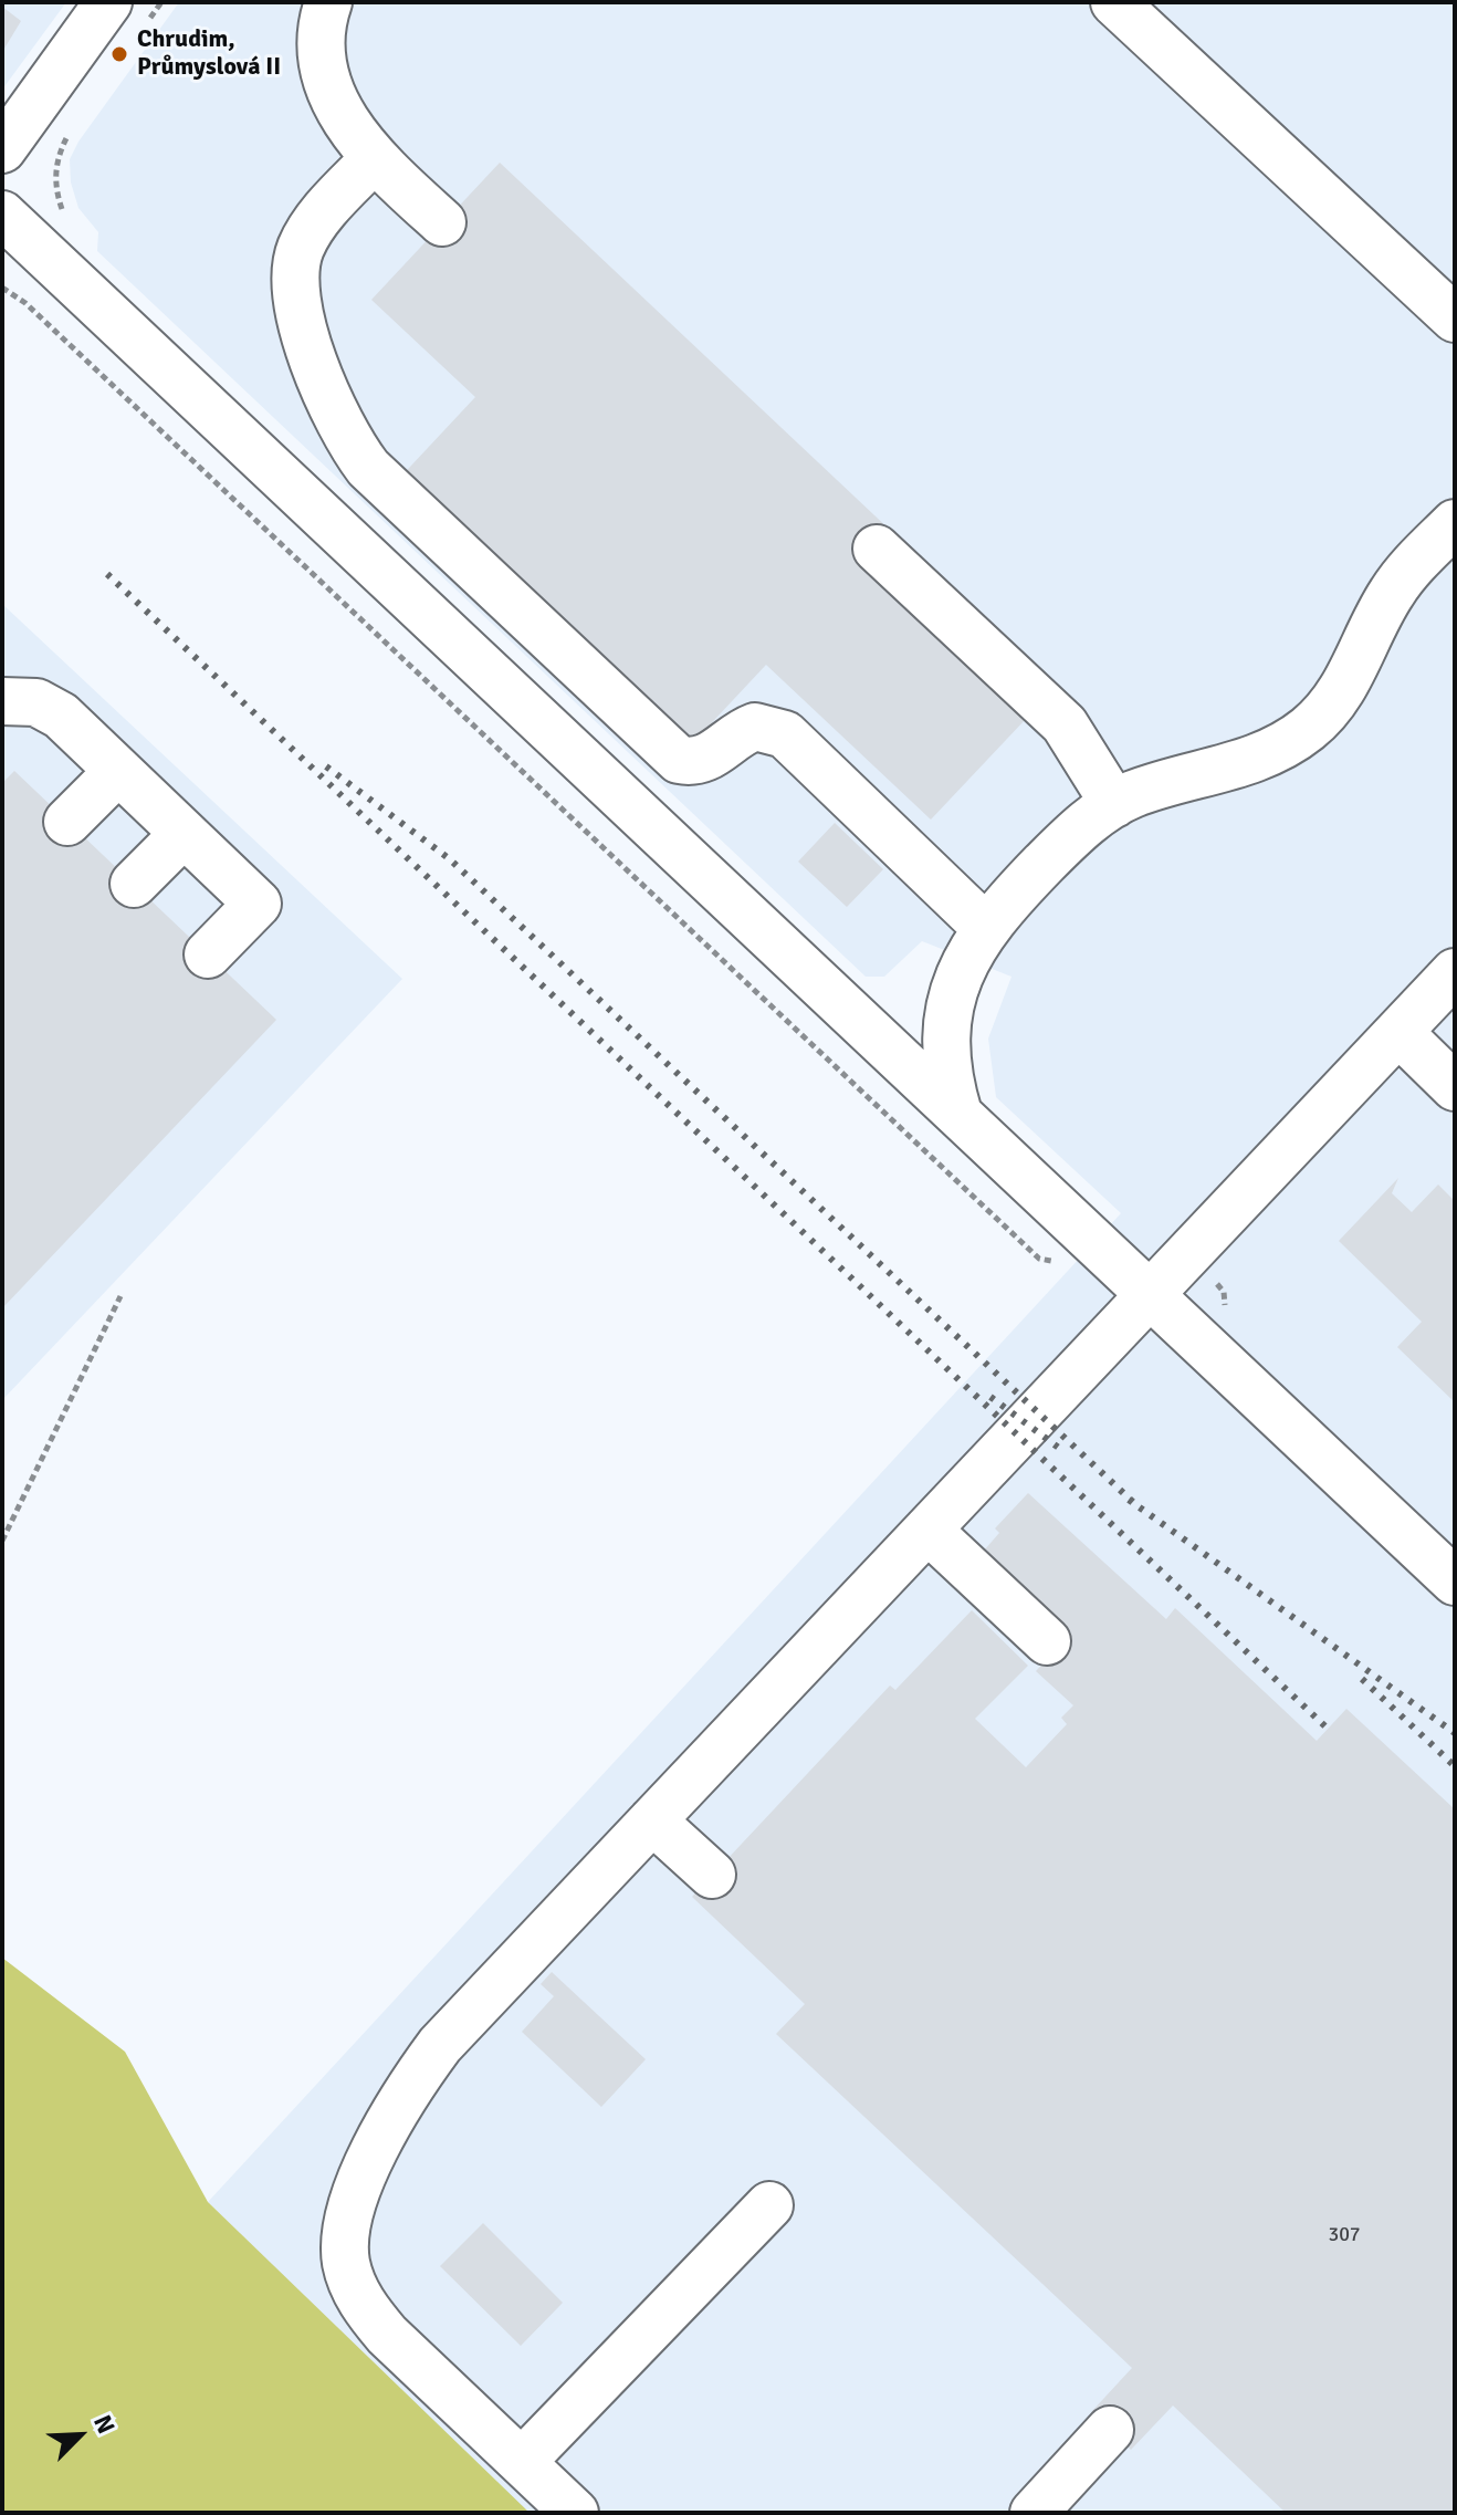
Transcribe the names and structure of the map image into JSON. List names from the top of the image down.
{
  "places": ["Chrudim, Průmyslová II"],
  "house_numbers": ["307"],
  "north": "top right"
}
